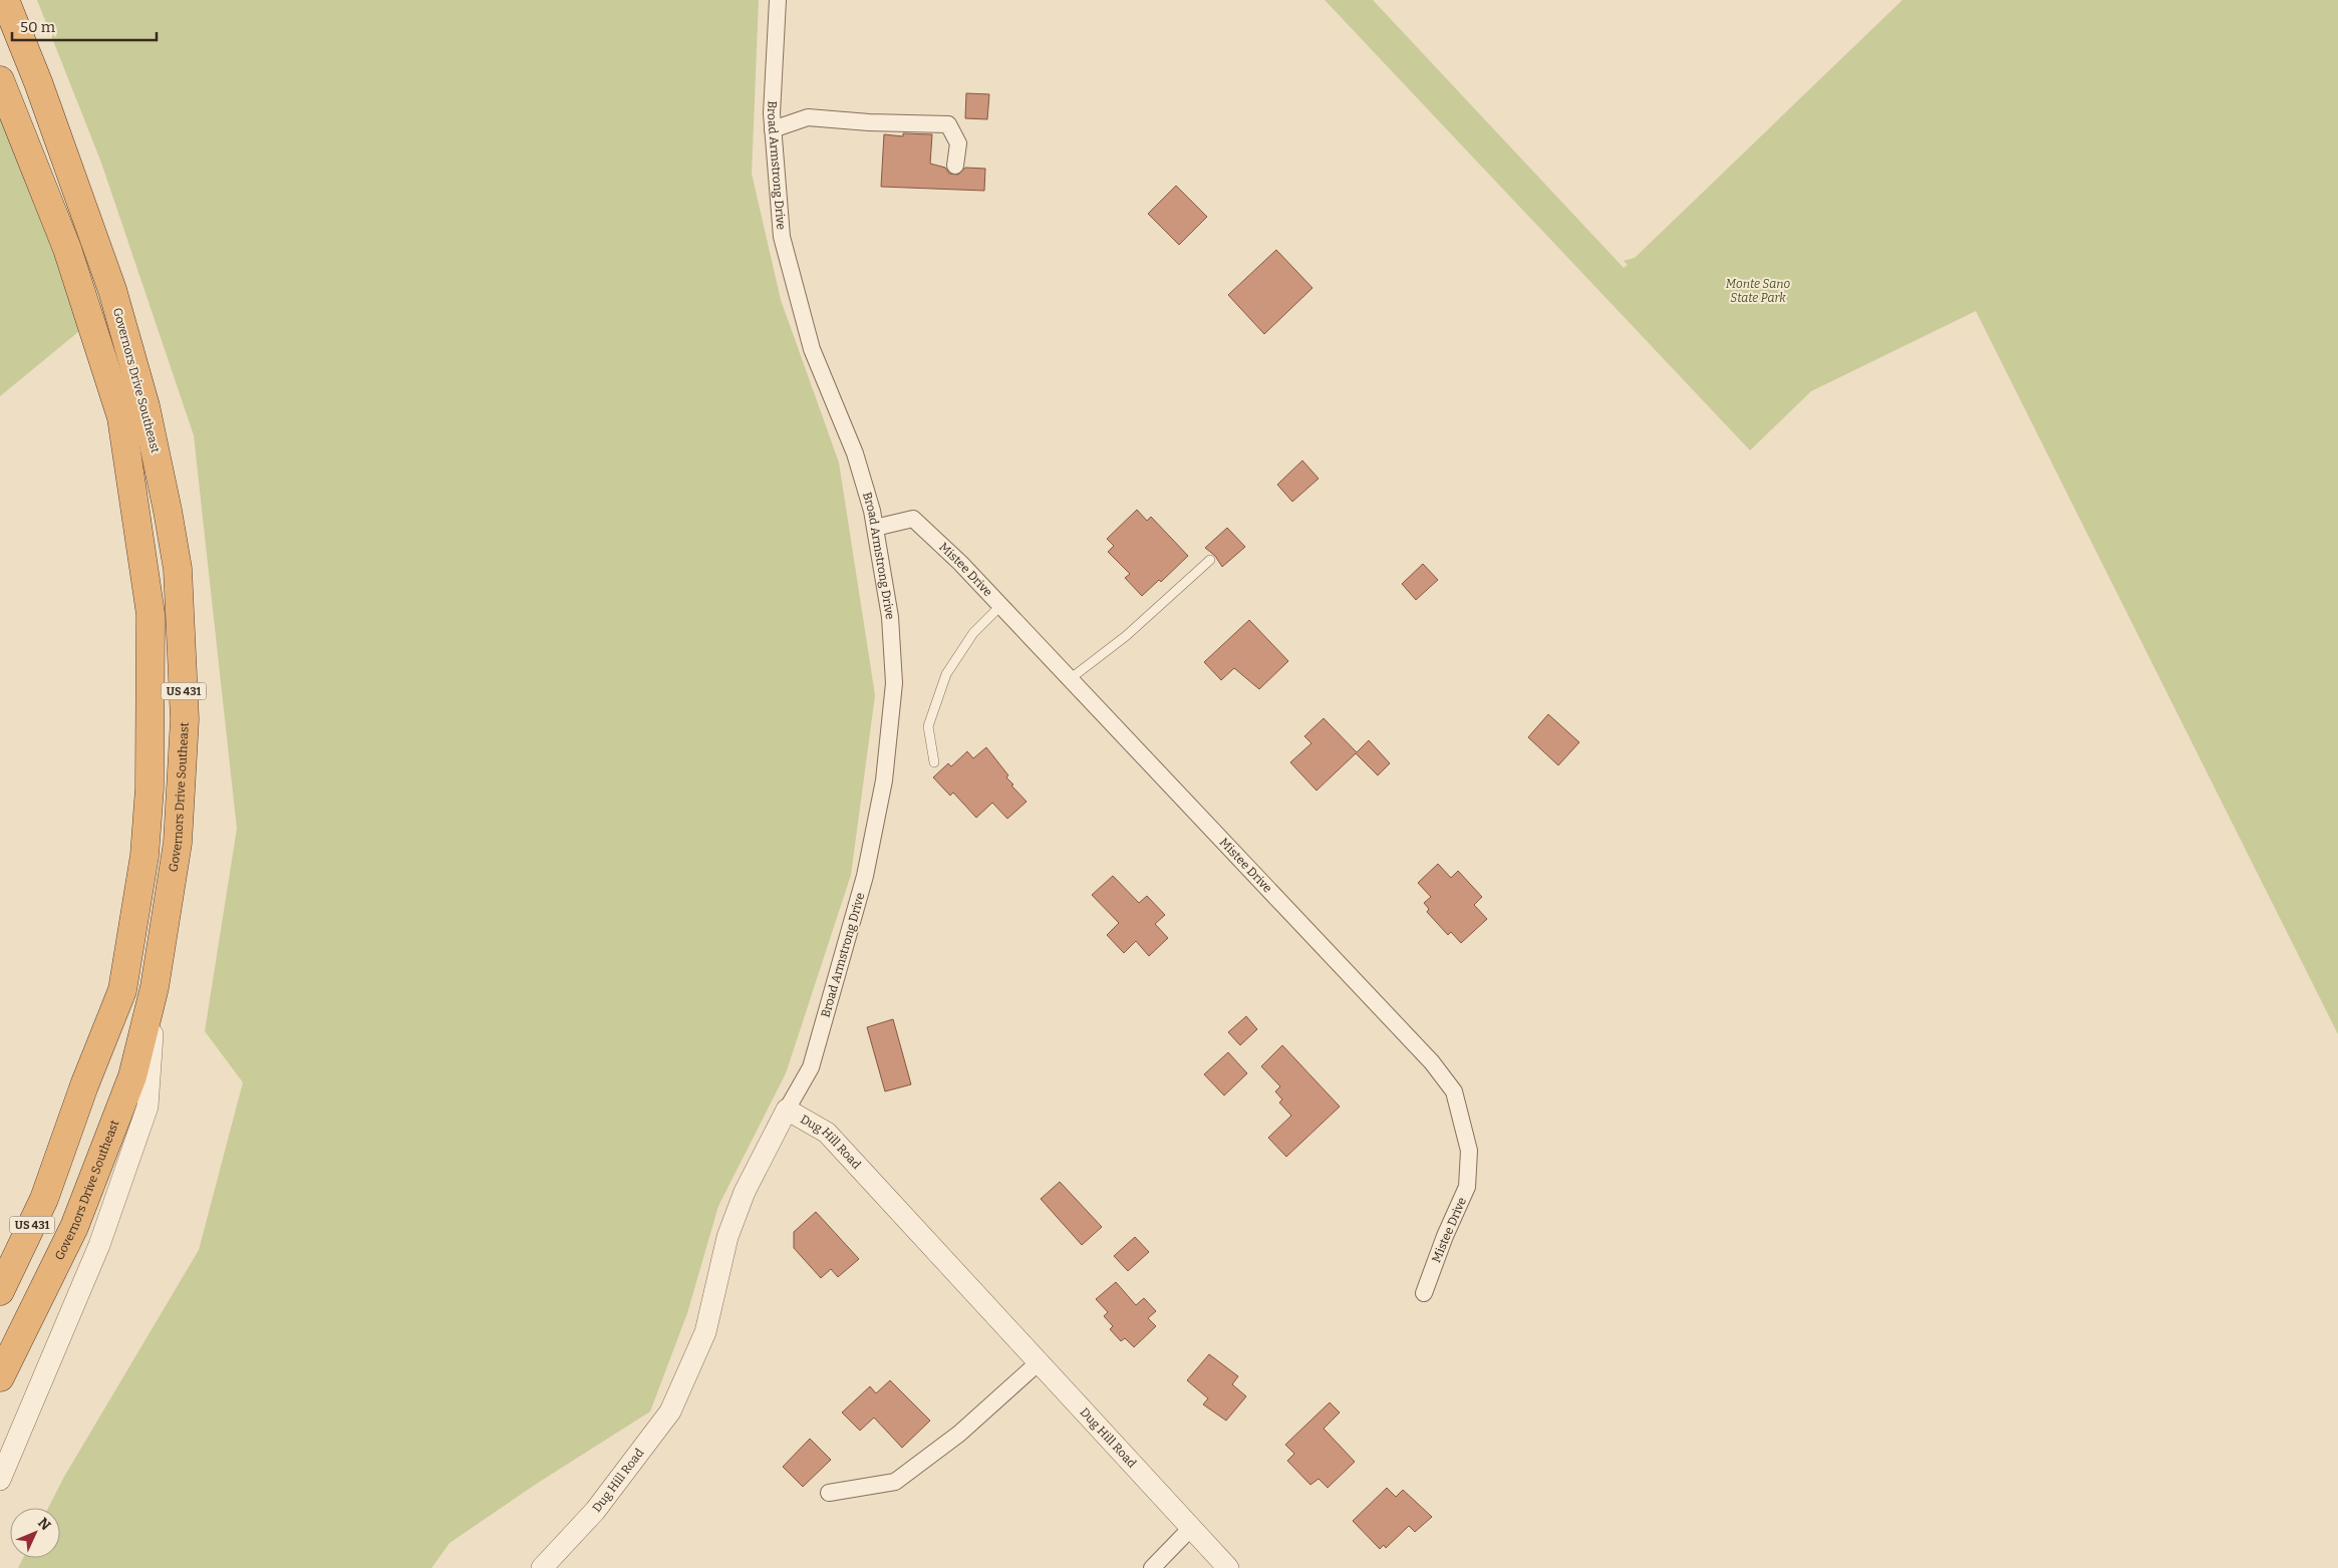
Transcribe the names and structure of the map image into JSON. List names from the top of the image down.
{
  "streets": {
    "highway": ["Governors Drive Southeast", "US 431"],
    "street": ["Broad Armstrong Drive", "Mistee Drive", "Dug Hill Road"]
  },
  "crossings": [
    ["Broad Armstrong Drive", "Mistee Drive"],
    ["Broad Armstrong Drive", "Dug Hill Road"]
  ],
  "parks": ["Monte Sano State Park"],
  "scale_bar": "50 m",
  "north": "top right"
}
